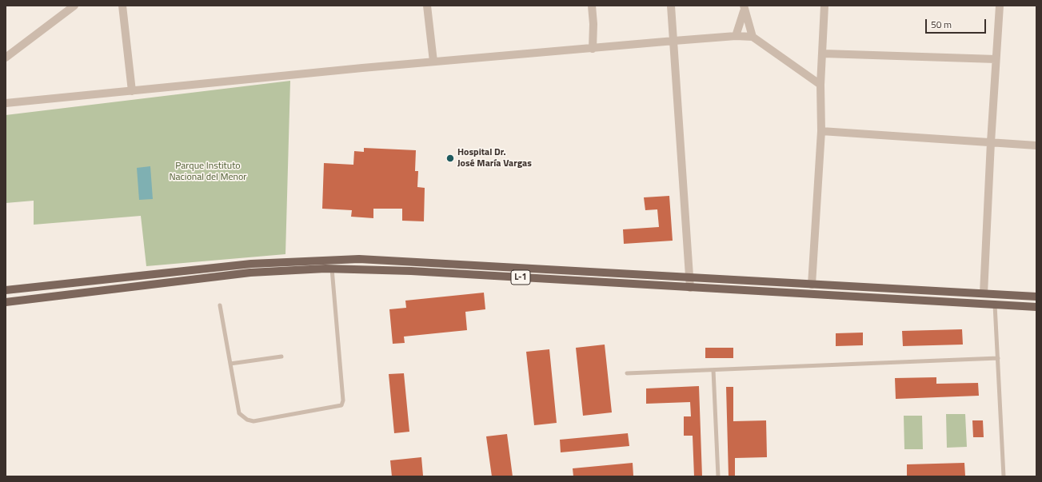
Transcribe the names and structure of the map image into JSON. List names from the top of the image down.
{
  "streets": {
    "main road": ["L-1"]
  },
  "parks": ["Parque Instituto Nacional del Menor"],
  "places": ["Hospital Dr. José María Vargas"],
  "scale_bar": "50 m"
}
